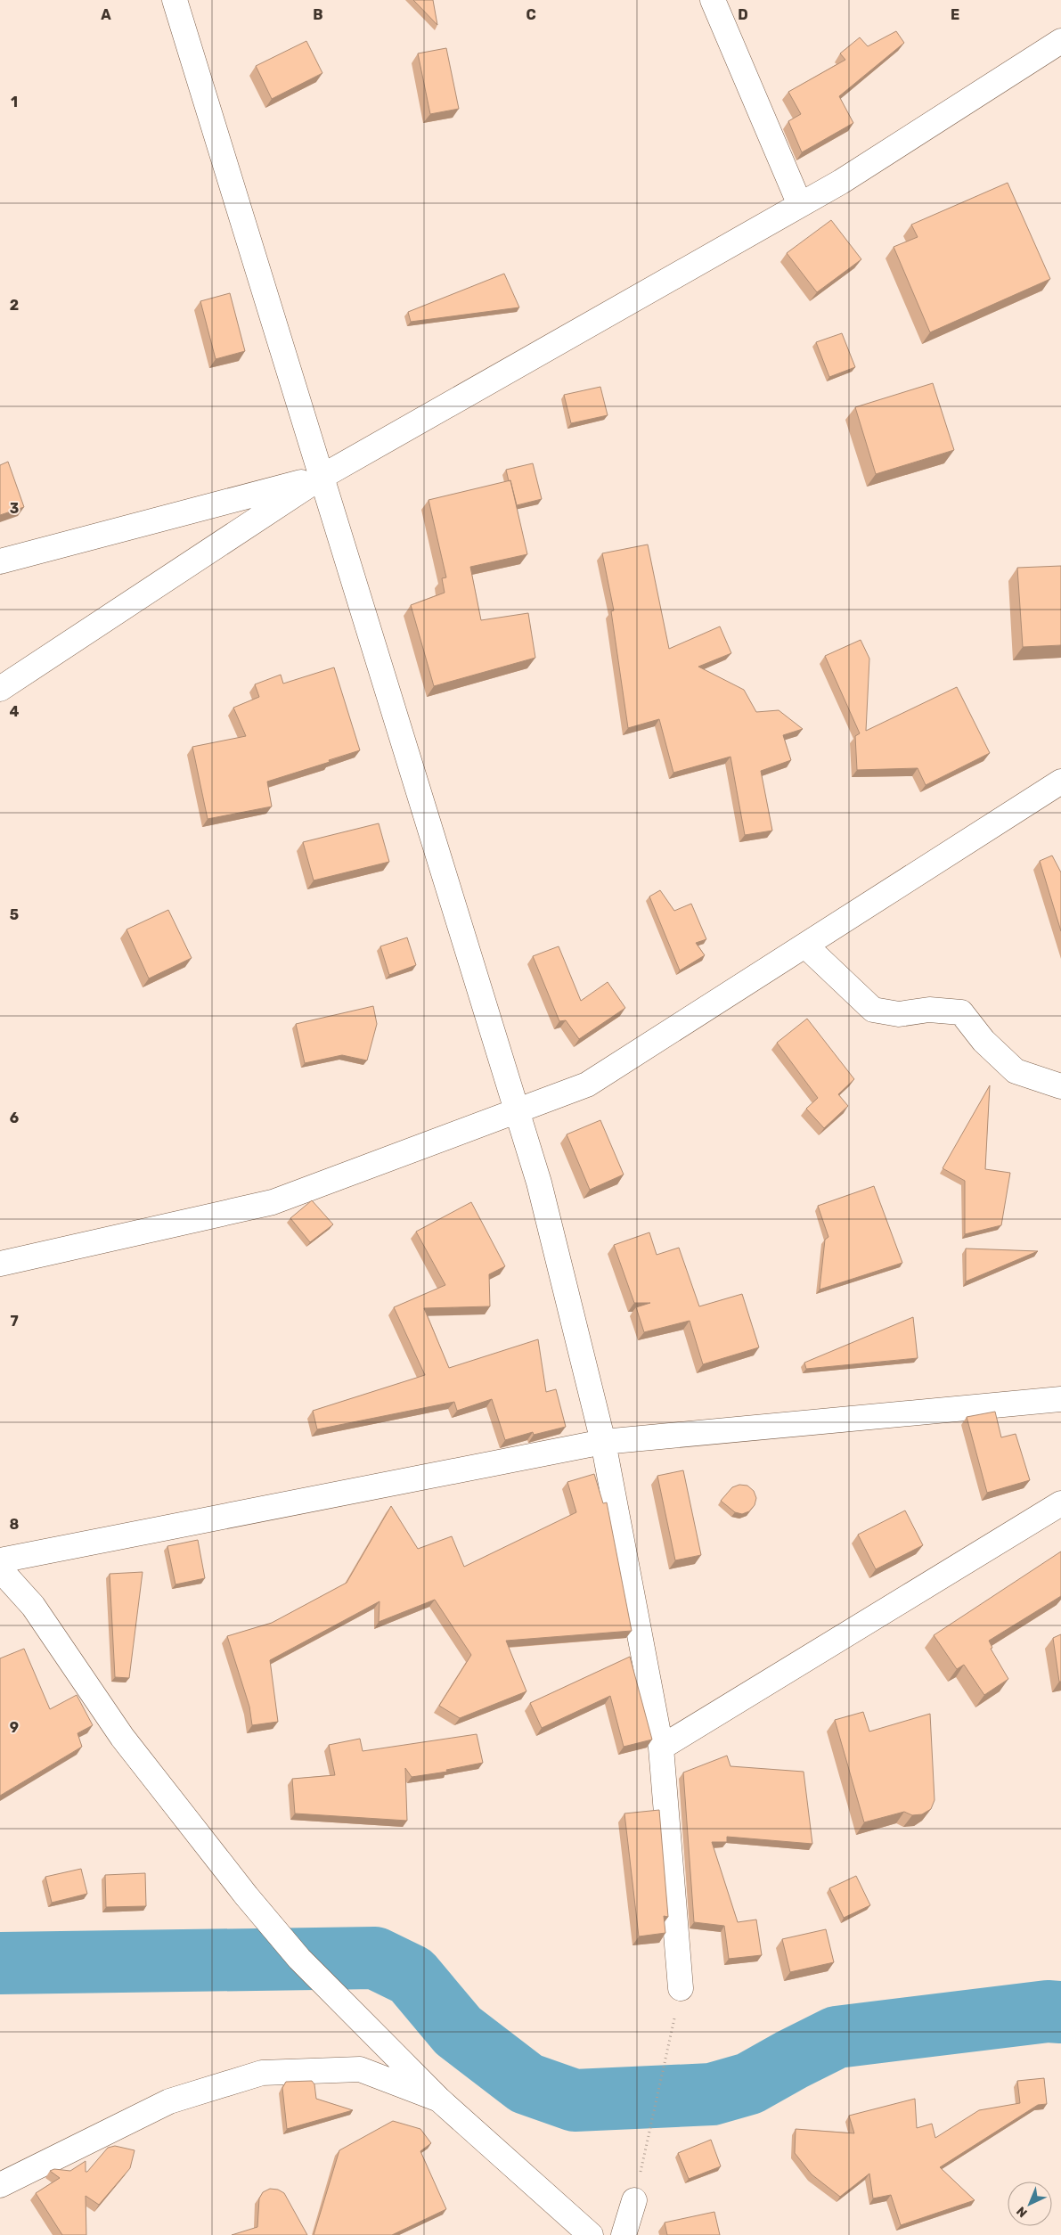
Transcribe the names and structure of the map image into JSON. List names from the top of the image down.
{
  "north": "bottom left",
  "grid": {
    "columns": [
      "A",
      "B",
      "C",
      "D",
      "E"
    ],
    "rows": [
      "1",
      "2",
      "3",
      "4",
      "5",
      "6",
      "7",
      "8",
      "9"
    ]
  }
}
